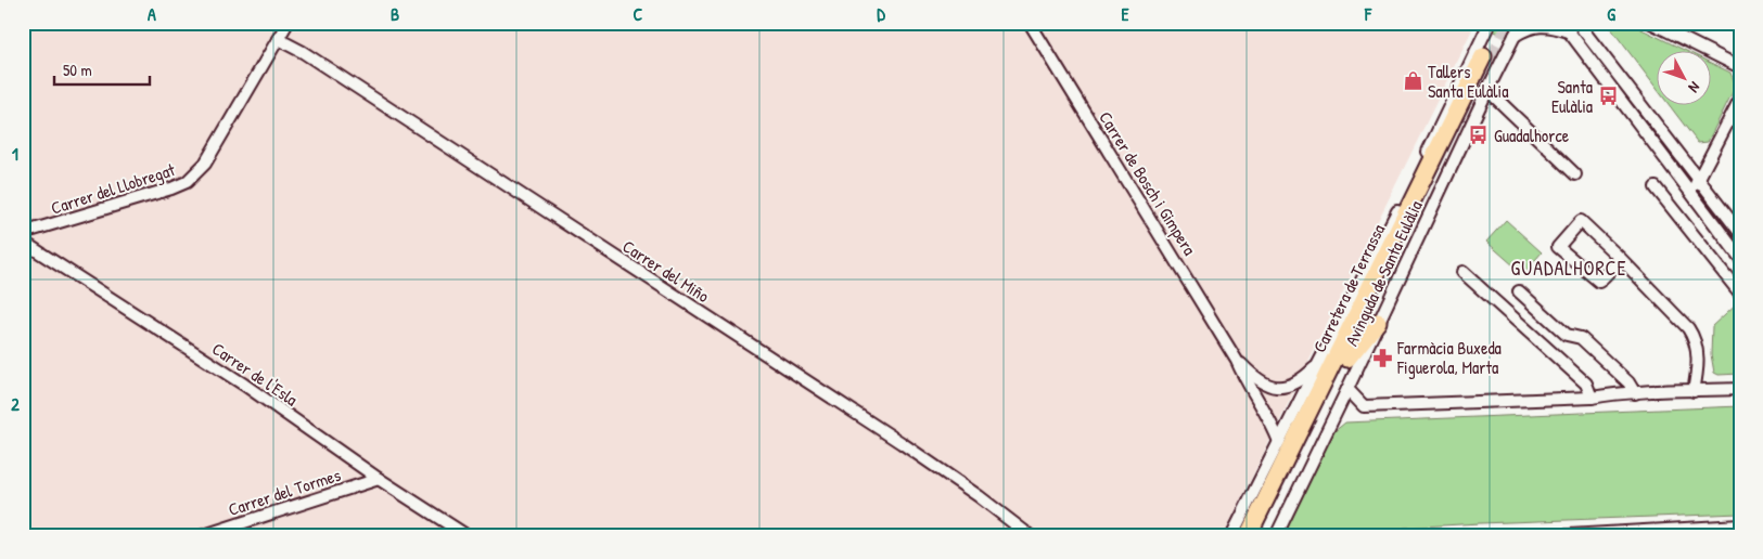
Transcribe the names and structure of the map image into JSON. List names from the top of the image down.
{
  "streets": {
    "main road": ["Carretera de Terrassa"],
    "street": [
      "Carrer de Bosch i Gimpera",
      "Carrer del Llobregat",
      "Carrer del Miño",
      "Avinguda de Santa Eulàlia",
      "Carrer de l'Esla",
      "Carrer del Tormes"
    ]
  },
  "crossings": [
    ["Carrer de Bosch i Gimpera", "Carretera de Terrassa"],
    ["Carrer del Llobregat", "Carrer del Miño"],
    ["Carrer de l'Esla", "Carrer del Tormes"]
  ],
  "districts": ["GUADALHORCE"],
  "places": {
    "shop": ["Tallers Santa Eulàlia"],
    "bus stop": ["Santa Eulàlia", "Guadalhorce"],
    "pharmacy": ["Farmàcia Buxeda Figuerola, Marta"]
  },
  "scale_bar": "50 m",
  "north": "bottom right",
  "grid": {
    "columns": [
      "A",
      "B",
      "C",
      "D",
      "E",
      "F",
      "G"
    ],
    "rows": ["1", "2"]
  }
}
